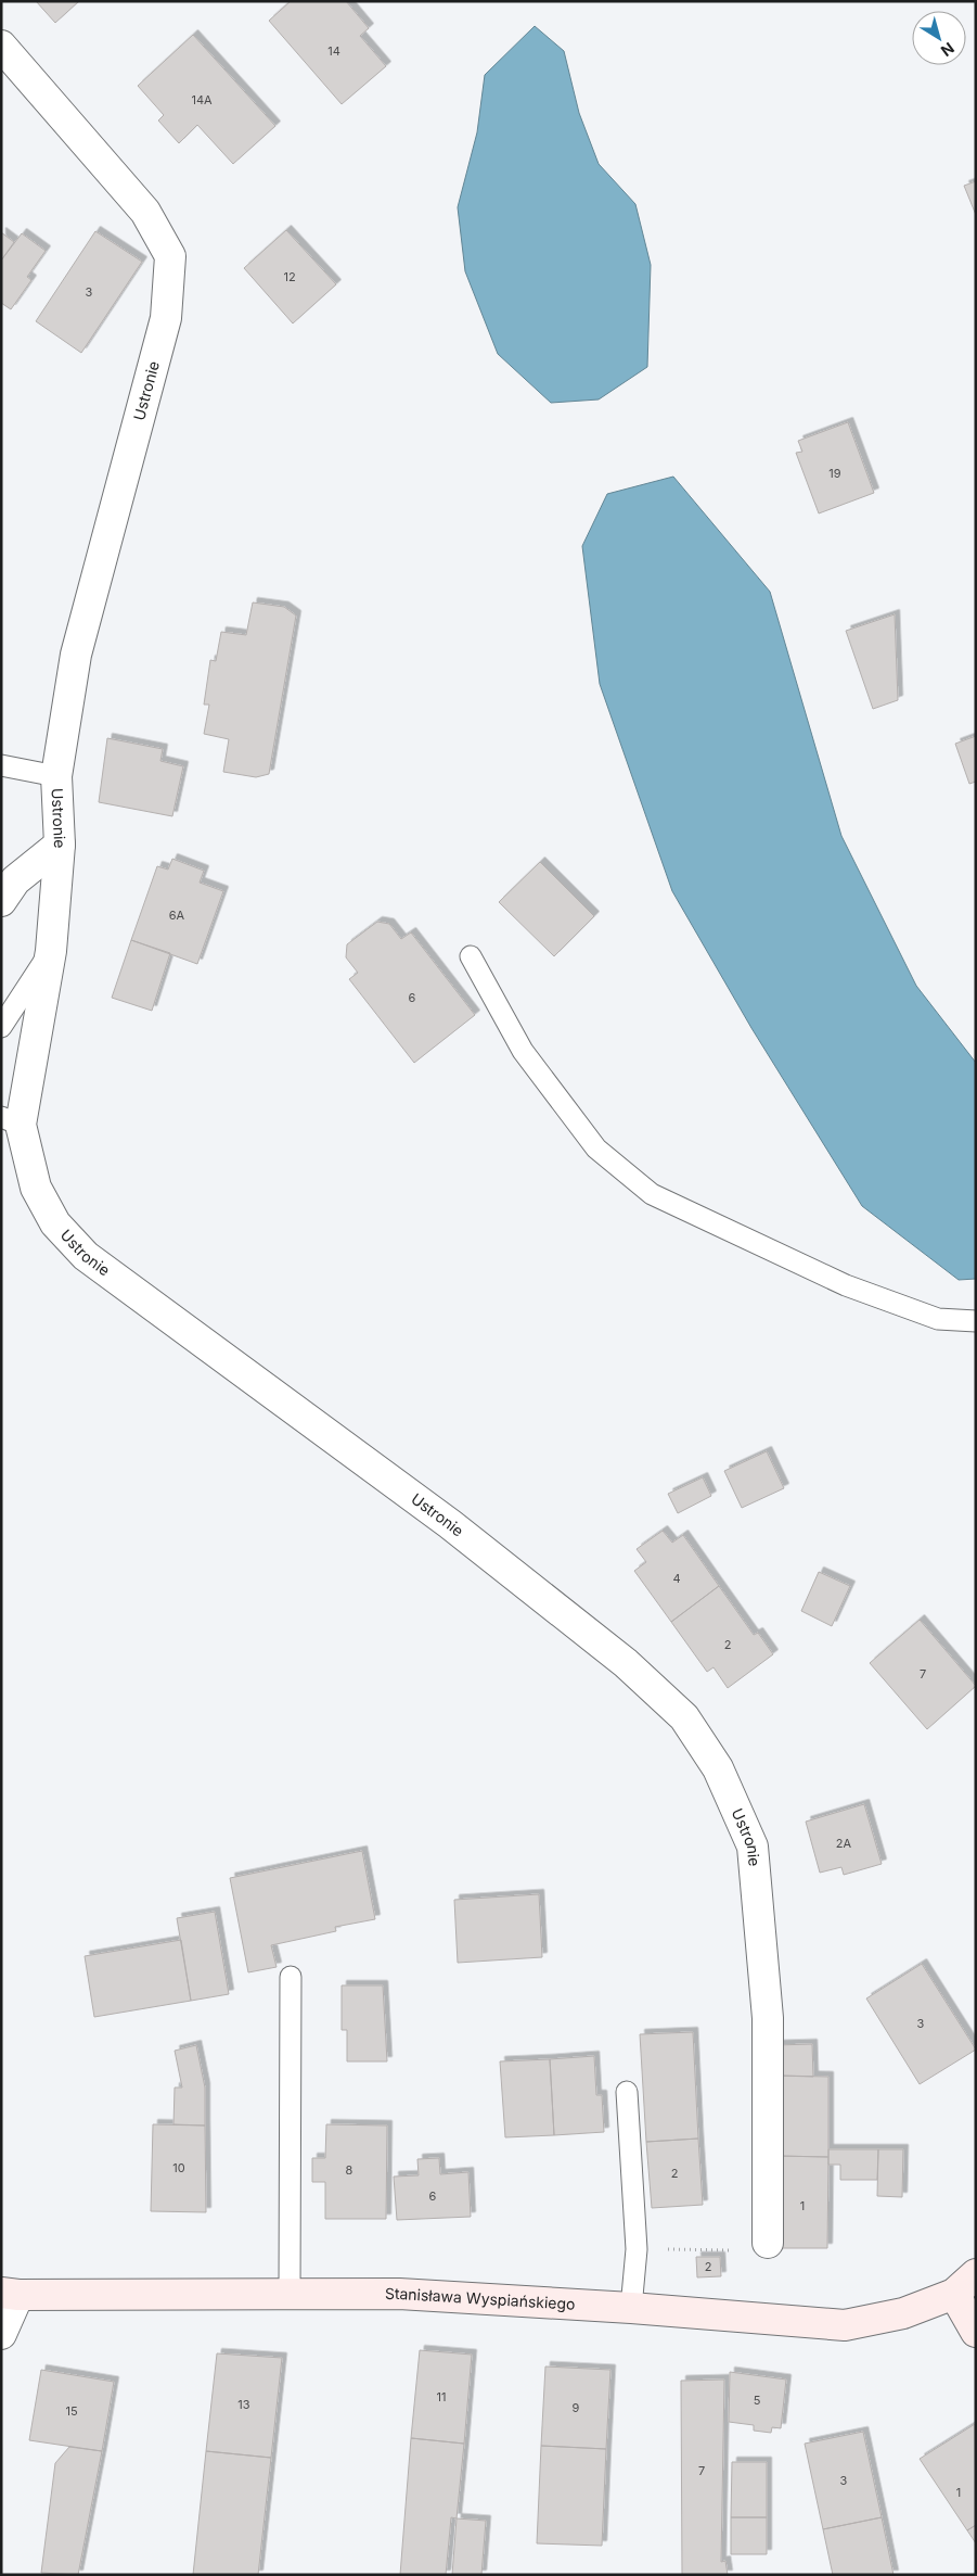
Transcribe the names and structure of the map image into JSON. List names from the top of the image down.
{
  "streets": {
    "main road": ["Stanisława Wyspiańskiego"],
    "street": ["Ustronie"]
  },
  "house_numbers": [
    "14",
    "14A",
    "12",
    "3",
    "19",
    "6A",
    "6",
    "4",
    "2",
    "7",
    "2A",
    "3",
    "10",
    "8",
    "2",
    "6",
    "1",
    "2",
    "11",
    "5",
    "13",
    "9",
    "15",
    "7",
    "3",
    "1"
  ],
  "north": "bottom right"
}
